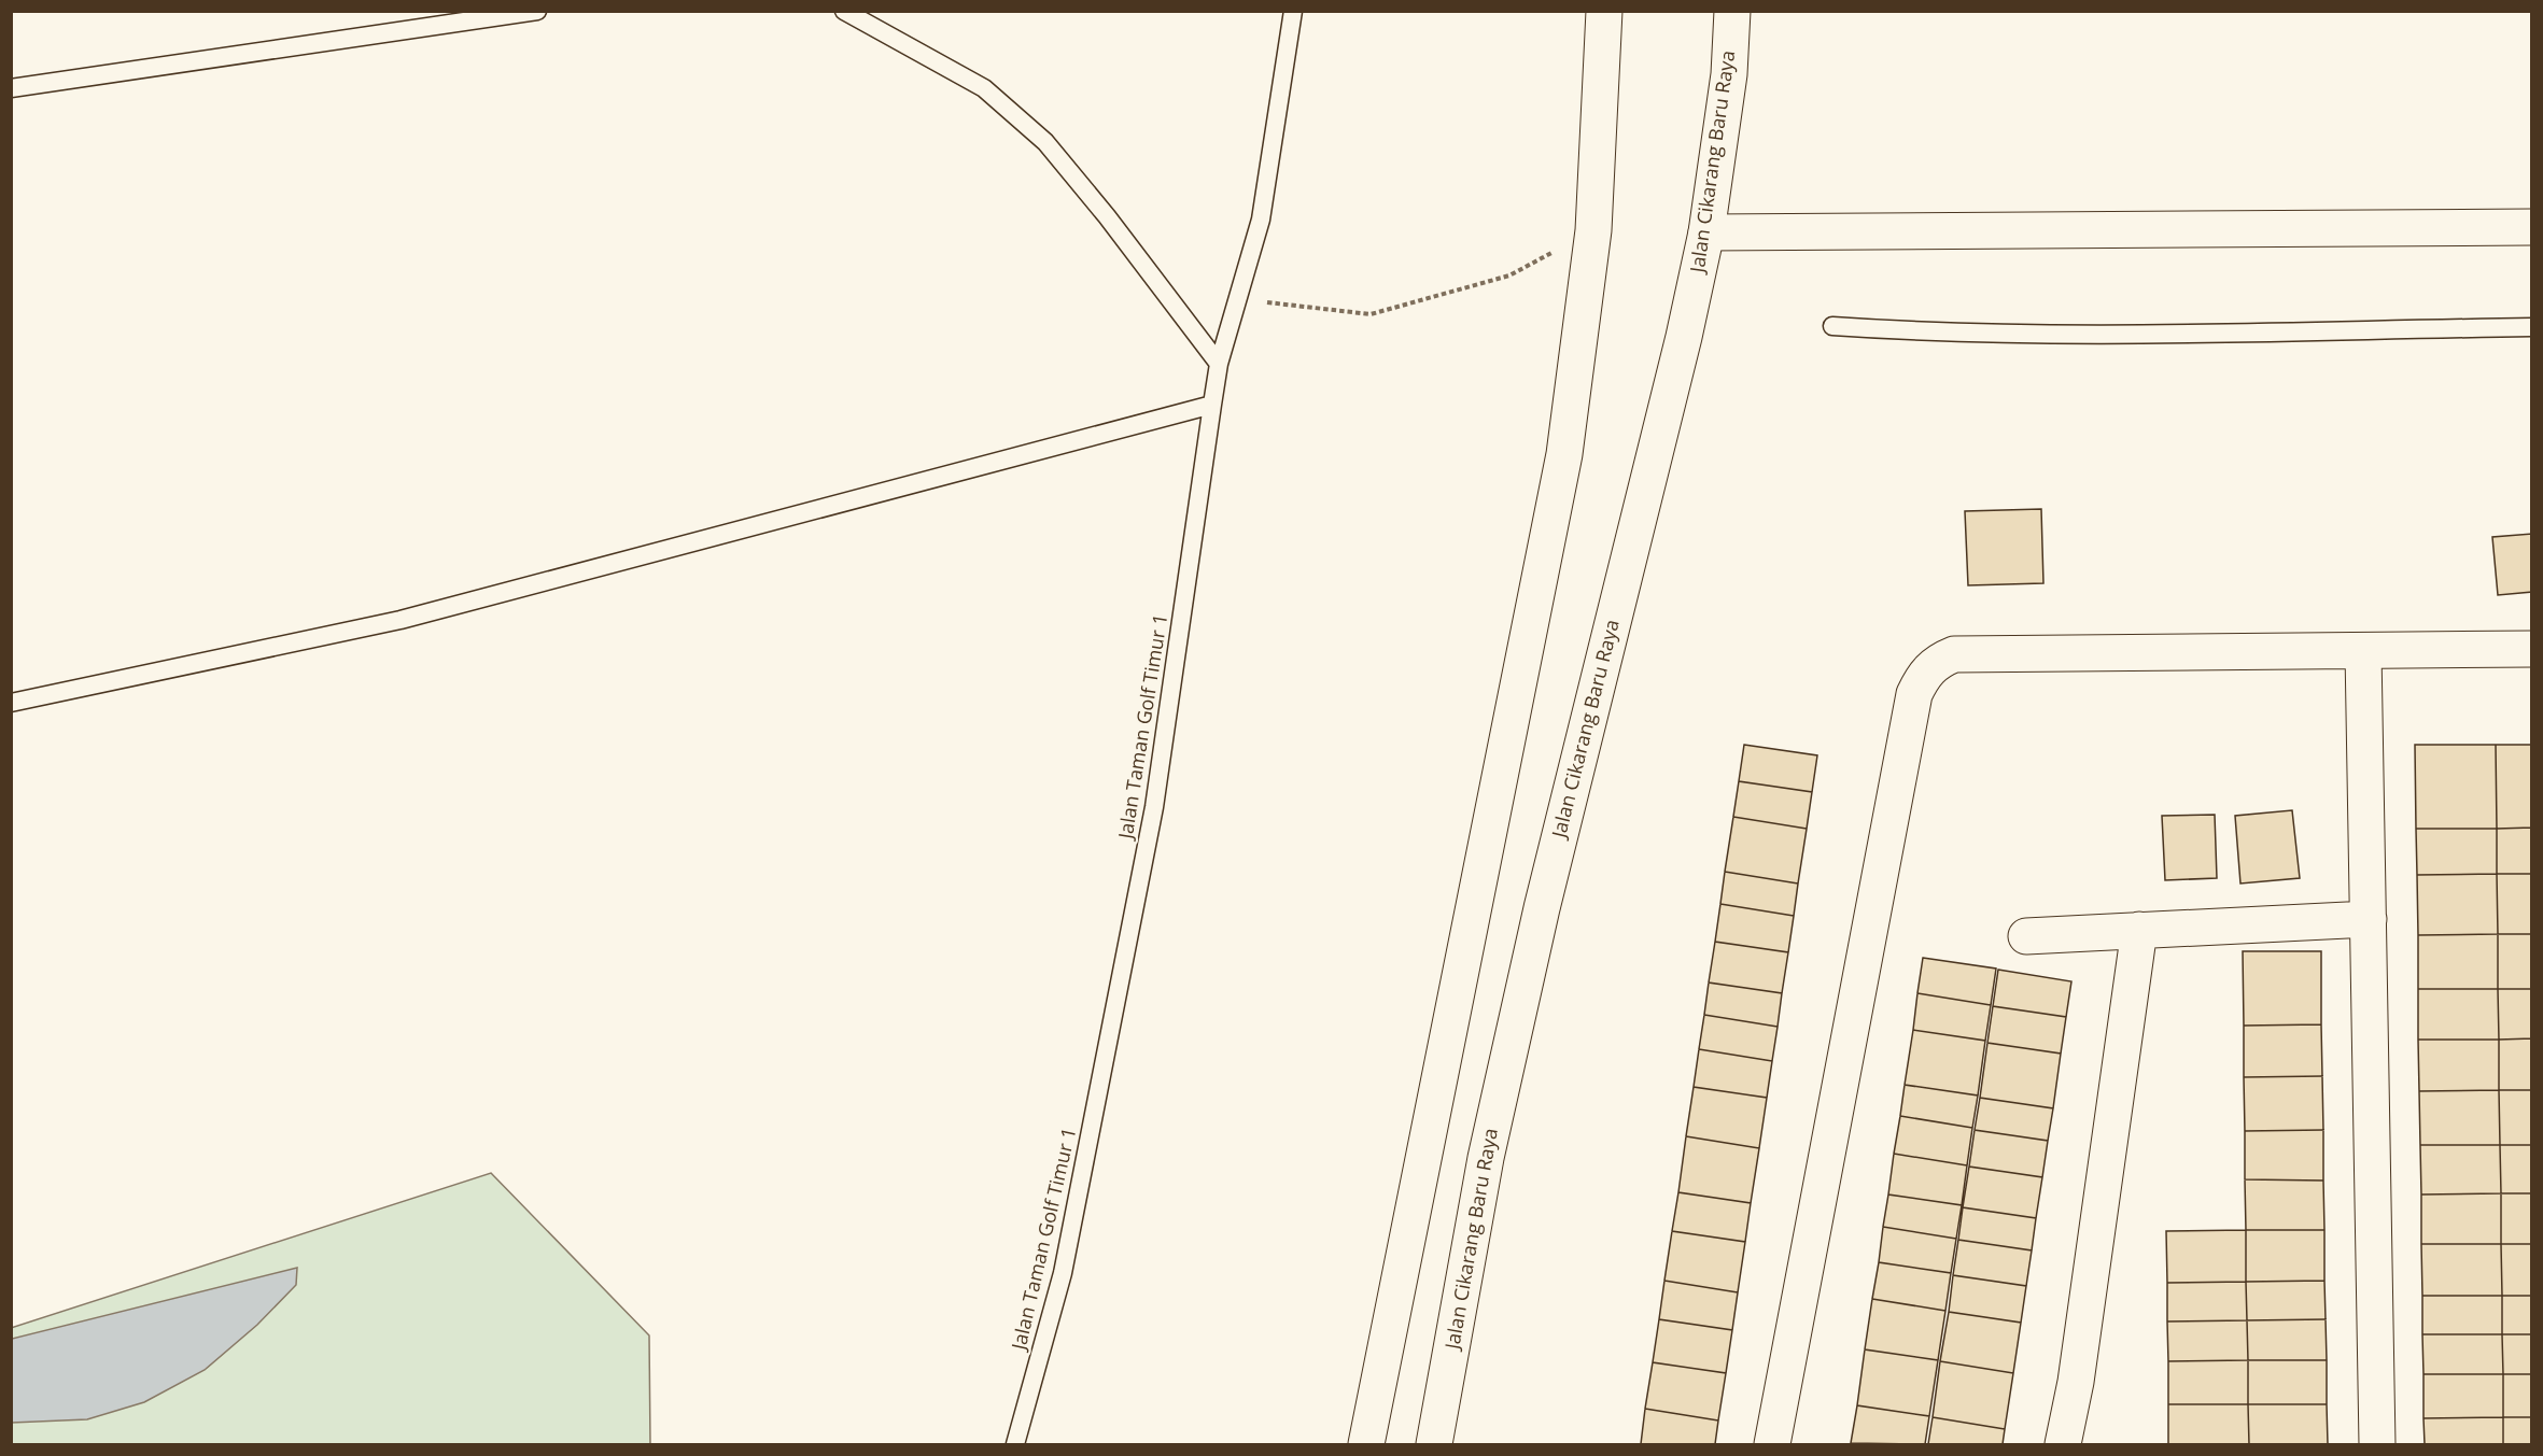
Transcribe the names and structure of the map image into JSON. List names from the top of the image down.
{
  "streets": {
    "street": ["Jalan Cikarang Baru Raya"],
    "lane": ["Jalan Taman Golf Timur 1"]
  }
}
